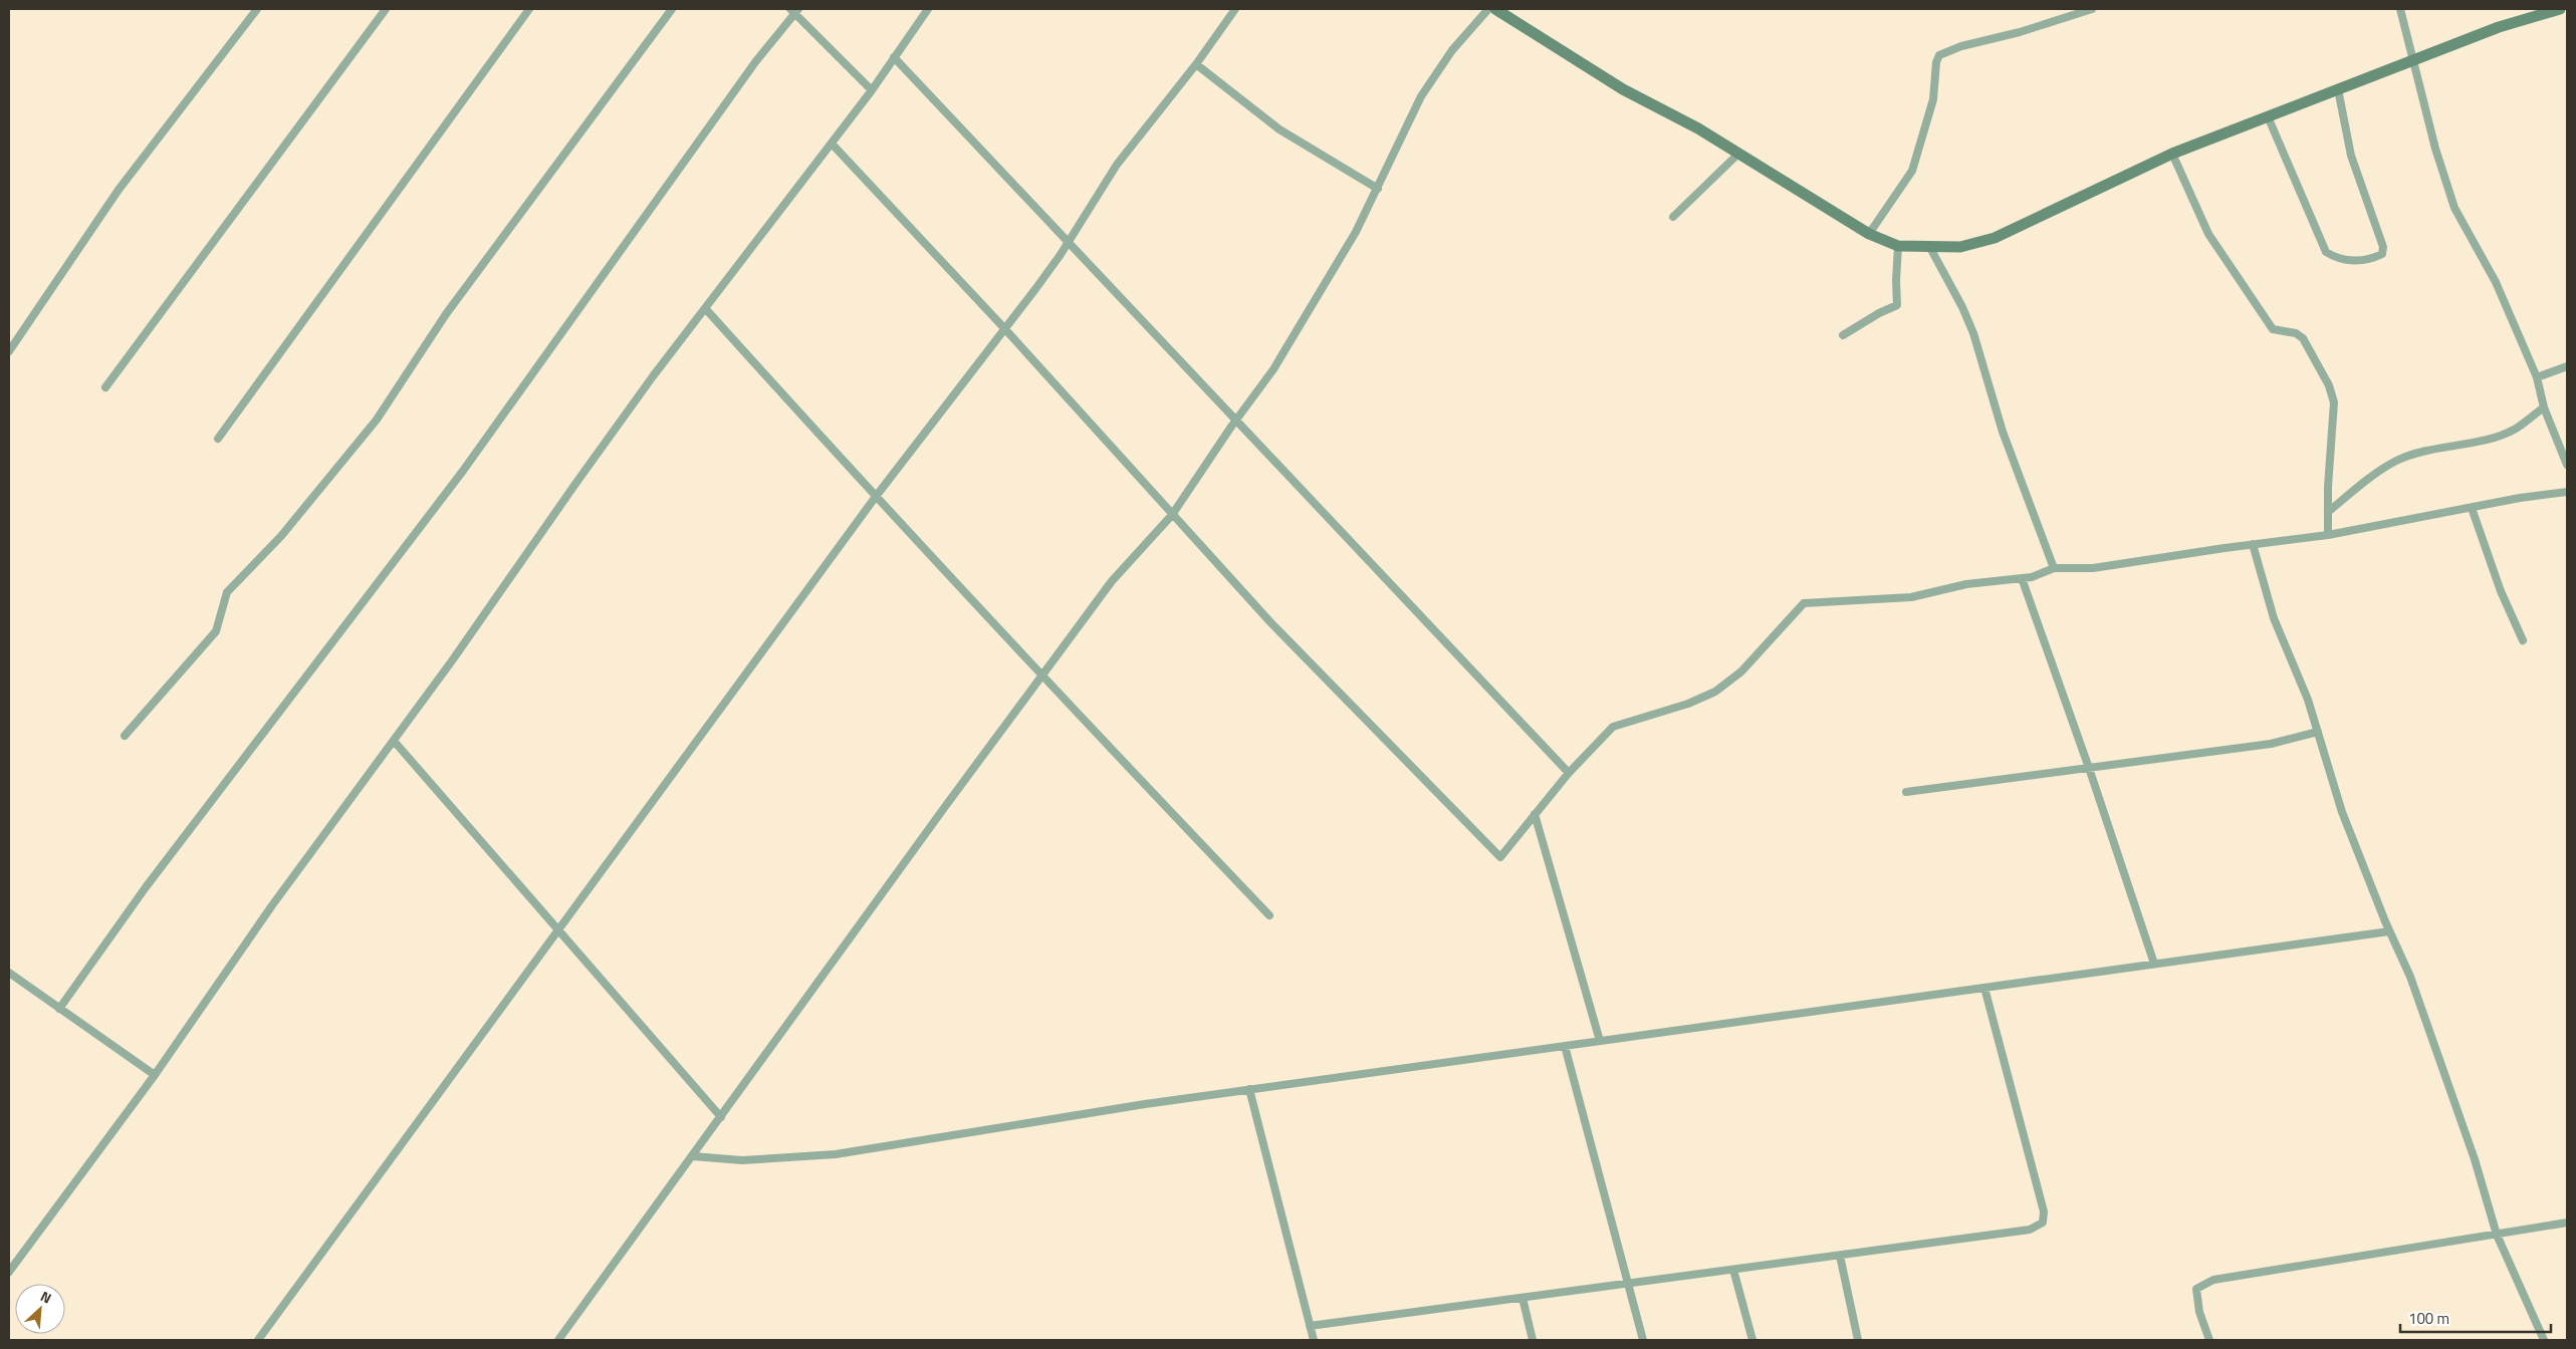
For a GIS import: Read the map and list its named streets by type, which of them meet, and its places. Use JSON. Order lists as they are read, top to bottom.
{
  "scale_bar": "100 m",
  "north": "top right"
}
